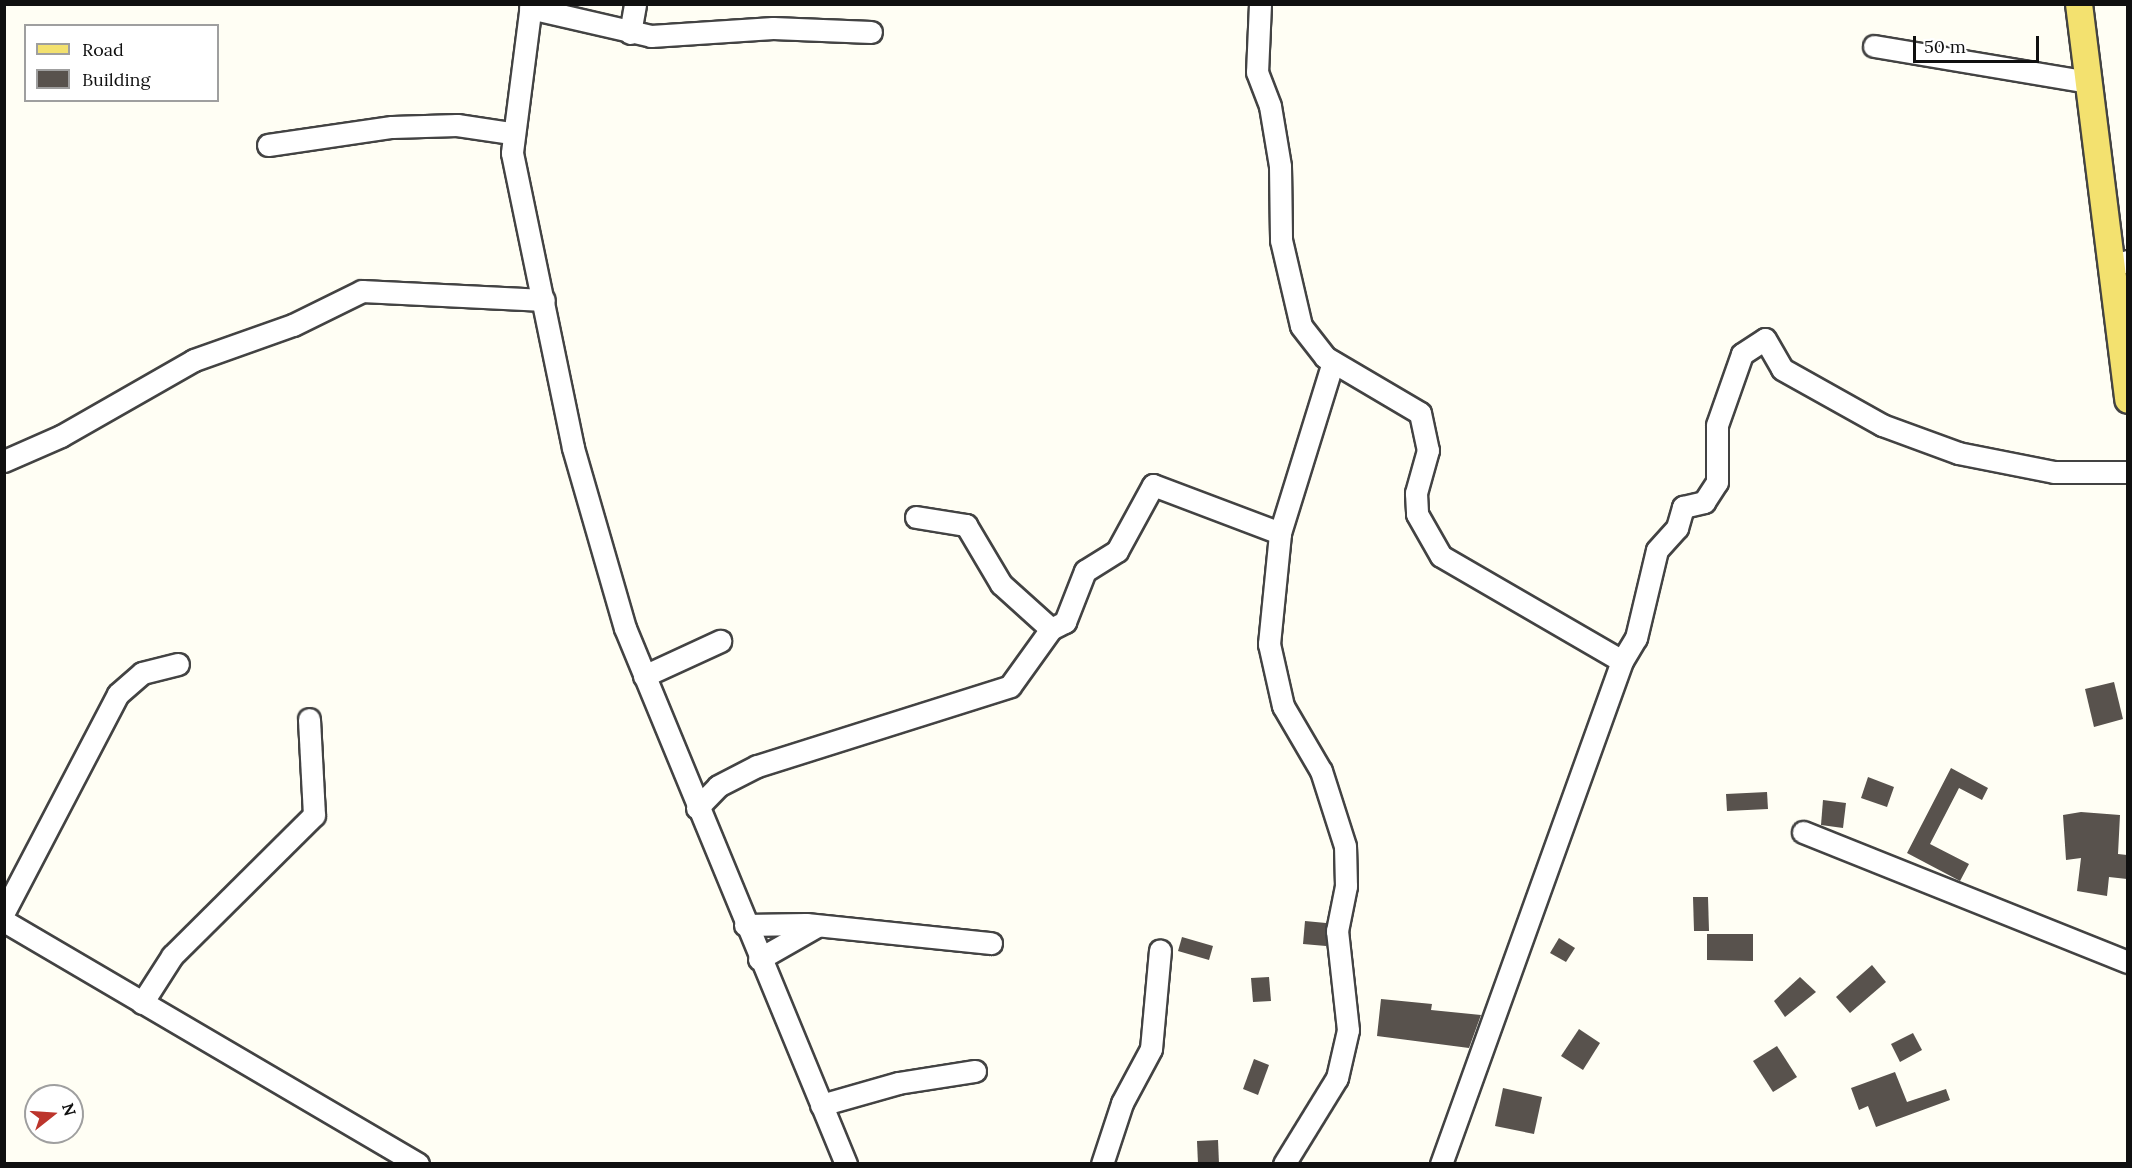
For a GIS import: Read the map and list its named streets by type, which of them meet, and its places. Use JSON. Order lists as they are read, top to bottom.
{
  "legend": ["Road", "Building"],
  "scale_bar": "50 m",
  "north": "right"
}
